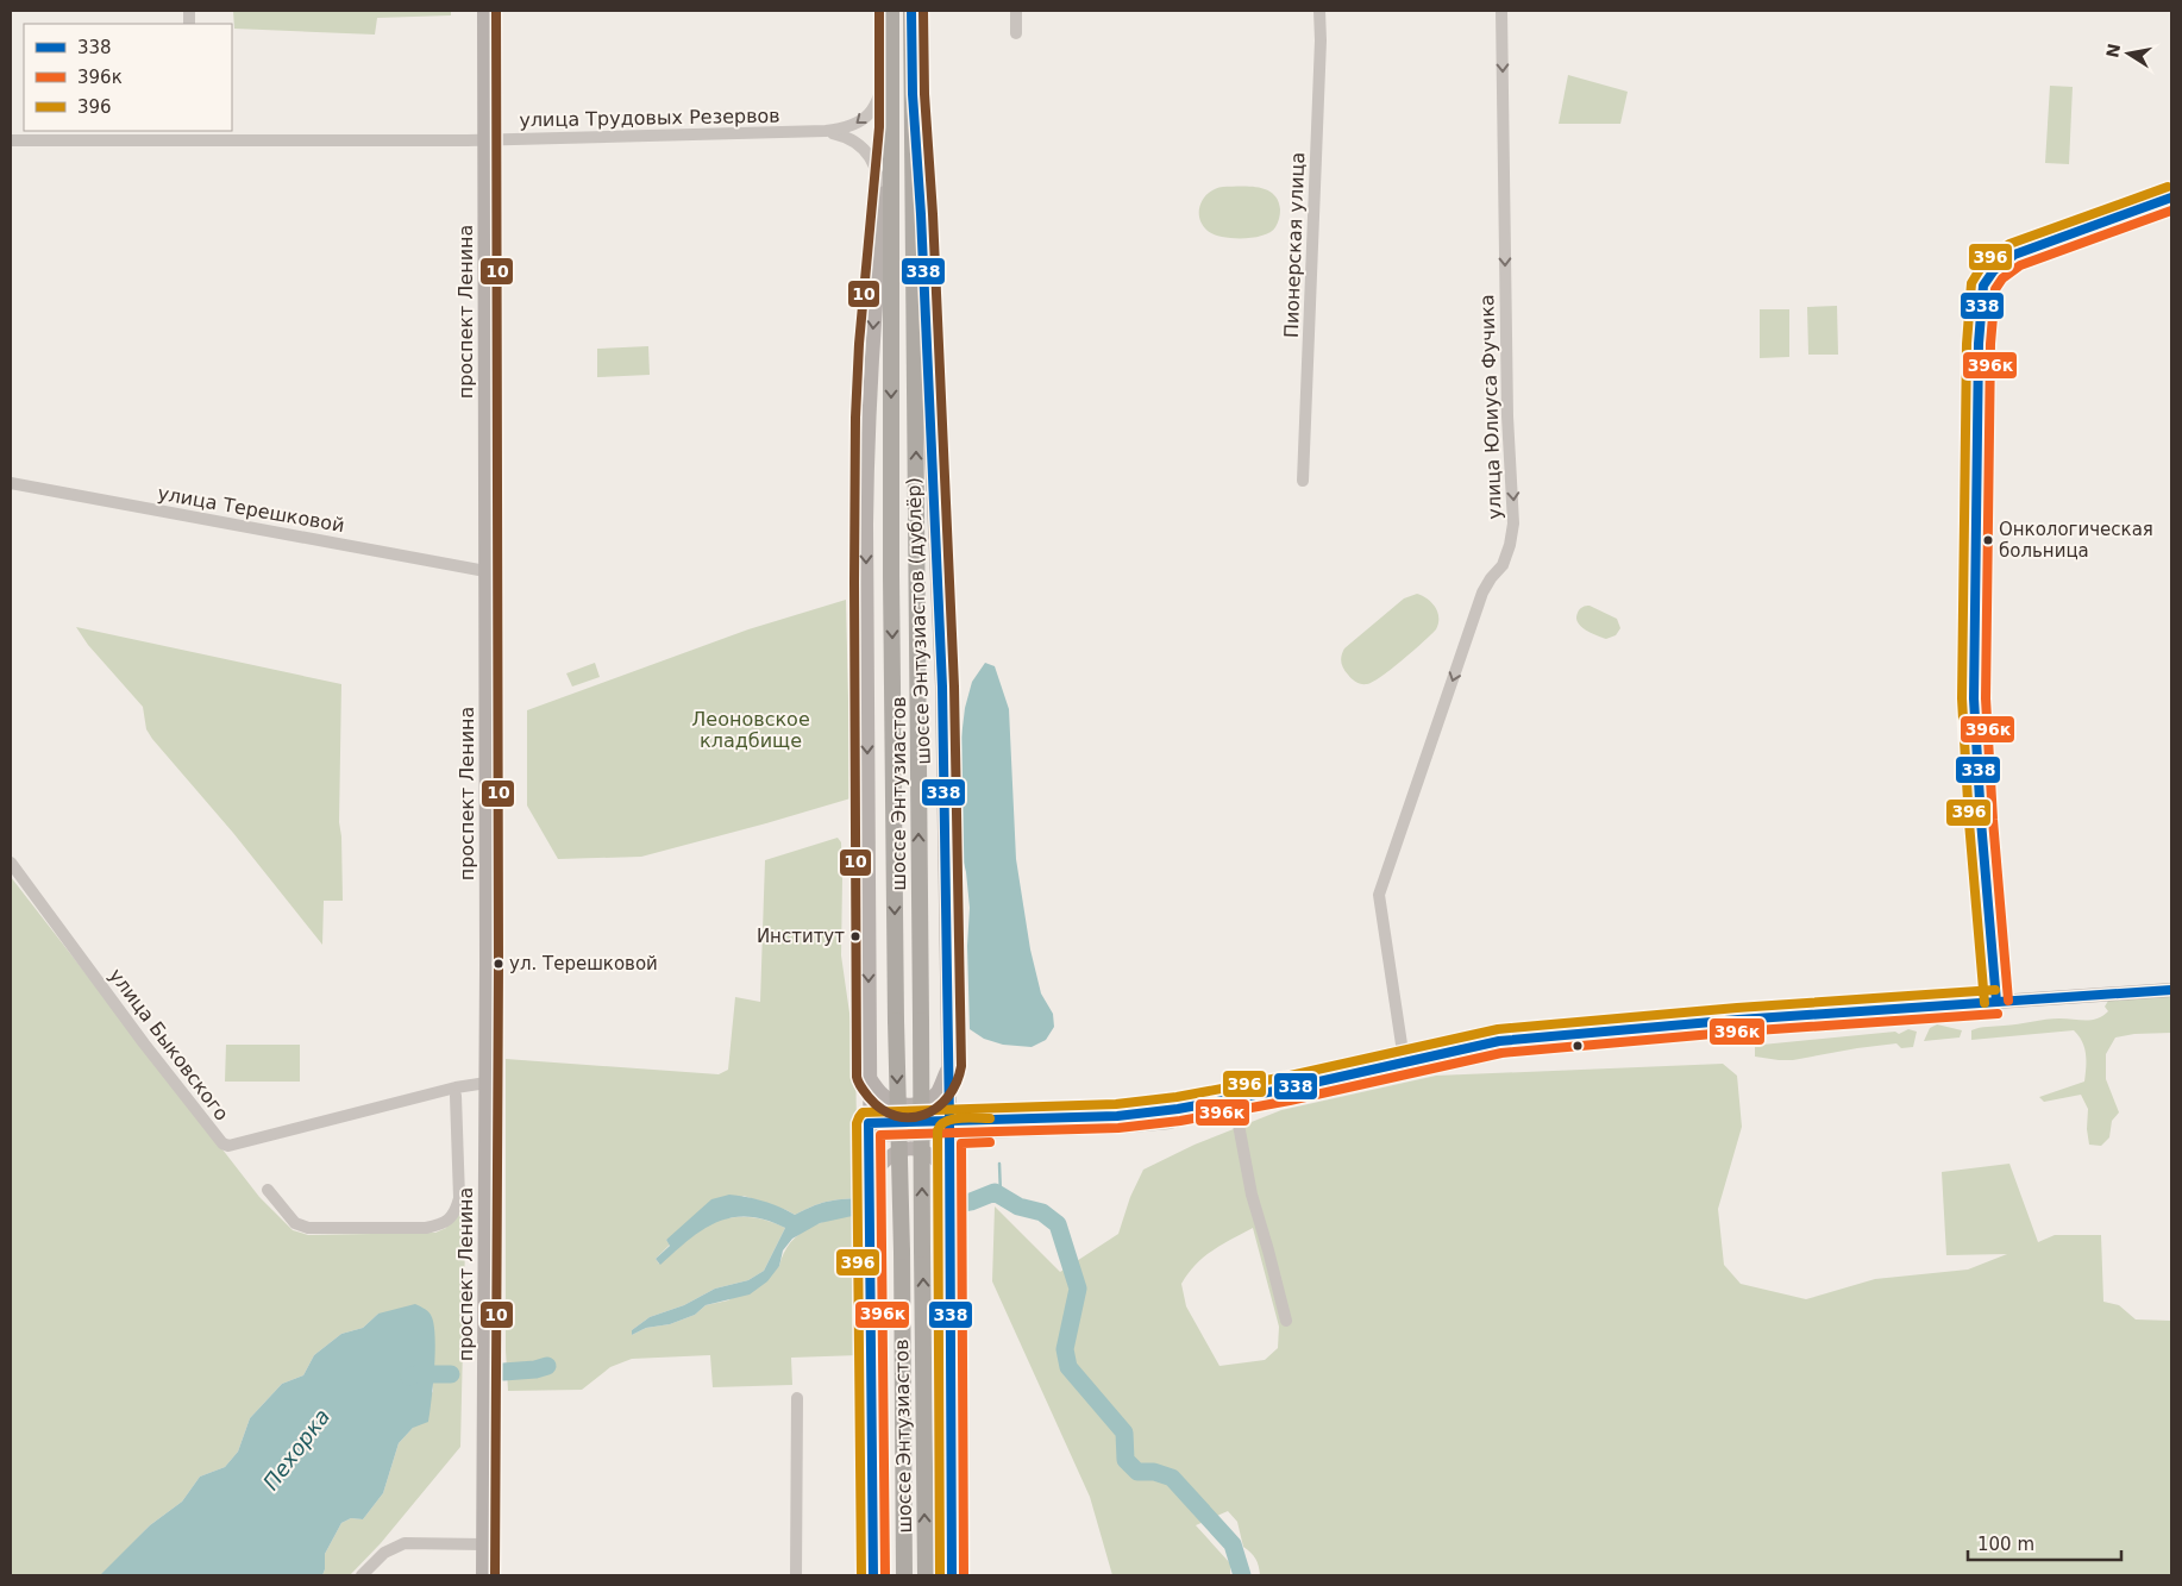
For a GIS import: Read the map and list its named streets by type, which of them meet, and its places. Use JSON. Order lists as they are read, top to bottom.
{
  "streets": {
    "highway": ["шоссе Энтузиастов"],
    "main road": ["проспект Ленина", "шоссе Энтузиастов (дублёр)"],
    "street": [
      "улица Трудовых Резервов",
      "Пионерская улица",
      "улица Юлиуса Фучика",
      "улица Терешковой",
      "улица Быковского"
    ]
  },
  "crossings": [
    ["улица Трудовых Резервов", "проспект Ленина"],
    ["улица Трудовых Резервов", "шоссе Энтузиастов"],
    ["проспект Ленина", "улица Терешковой"],
    ["проспект Ленина", "улица Быковского"],
    ["шоссе Энтузиастов (дублёр)", "шоссе Энтузиастов"]
  ],
  "one_way": ["улица Юлиуса Фучика"],
  "water": ["Пехорка"],
  "parks": ["Леоновское кладбище"],
  "places": ["Онкологическая больница", "Институт", "ул. Терешковой"],
  "lines": [
    "transit line 338",
    "transit line 10",
    "transit line 396",
    "transit line 396к"
  ],
  "legend": ["338", "396к", "396"],
  "scale_bar": "100 m",
  "north": "left"
}
